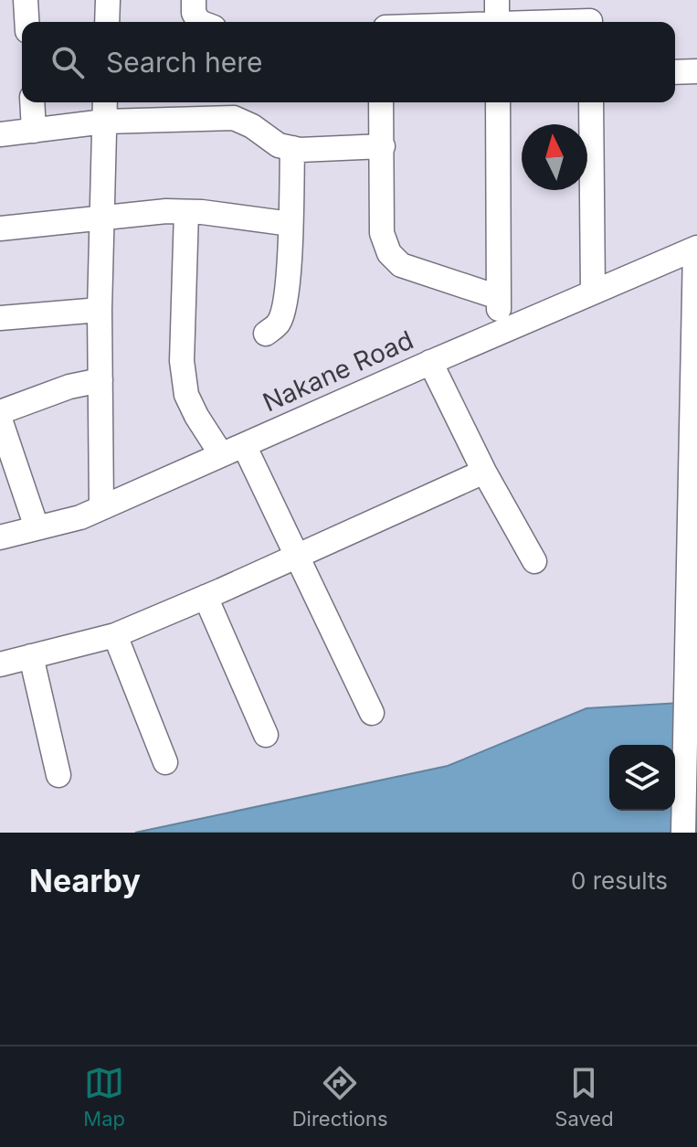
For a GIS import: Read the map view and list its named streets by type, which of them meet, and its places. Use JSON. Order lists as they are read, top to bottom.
{
  "streets": {
    "street": ["Nakane Road"]
  },
  "north": "top",
  "page": {
    "search": "Search here",
    "heading": ["Nearby", "0 results"],
    "nav": ["Map", "Directions", "Saved"]
  }
}
